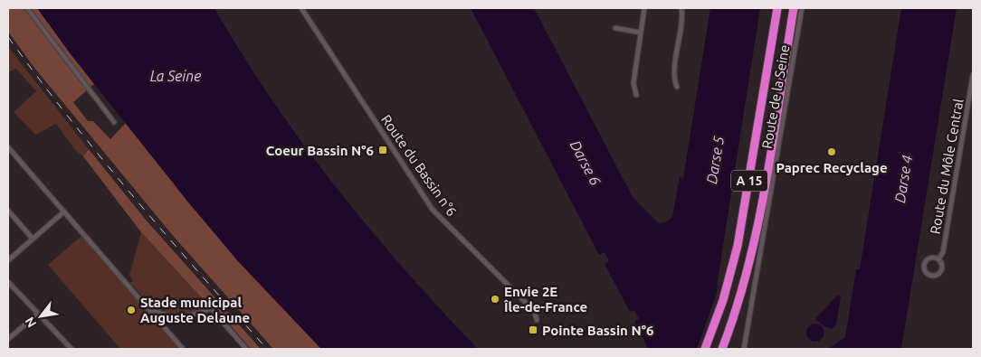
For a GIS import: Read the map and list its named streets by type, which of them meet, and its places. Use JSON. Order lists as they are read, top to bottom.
{
  "streets": {
    "highway": ["A 15"],
    "street": ["Route de la Seine", "Route du Bassin n°6", "Route du Môle Central"]
  },
  "water": [
    "La Seine",
    "Darse 5",
    "Darse 6",
    "Darse 4"
  ],
  "places": {
    "transit": ["Coeur Bassin N°6", "Pointe Bassin N°6"],
    "other": ["Paprec Recyclage", "Envie 2E Île-de-France", "Stade municipal Auguste Delaune"]
  },
  "north": "bottom left"
}
